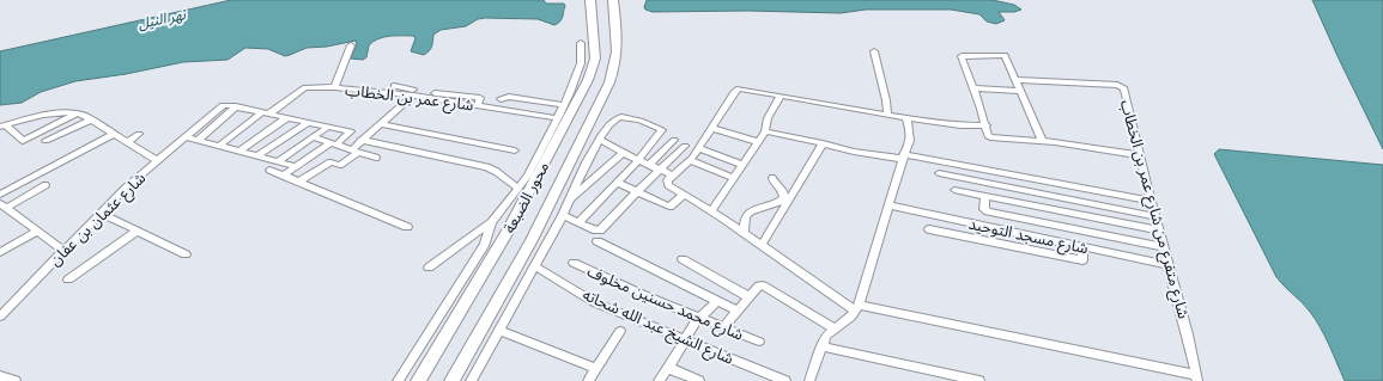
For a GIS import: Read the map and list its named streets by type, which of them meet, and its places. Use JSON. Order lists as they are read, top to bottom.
{
  "streets": {
    "highway": ["محور الضبعة"],
    "street": [
      "شارع عمر بن الخطاب",
      "شارع متفرع من شارع عمر بن الخطاب",
      "شارع عثمان بن عفان",
      "شارع مسجد التوحيد",
      "شارع محمد حسنين مخلوف",
      "شارع الشيخ عبد الله شحاته"
    ]
  },
  "crossings": [
    ["شارع متفرع من شارع عمر بن الخطاب", "شارع مسجد التوحيد"]
  ],
  "water": ["نهر النيل"]
}
